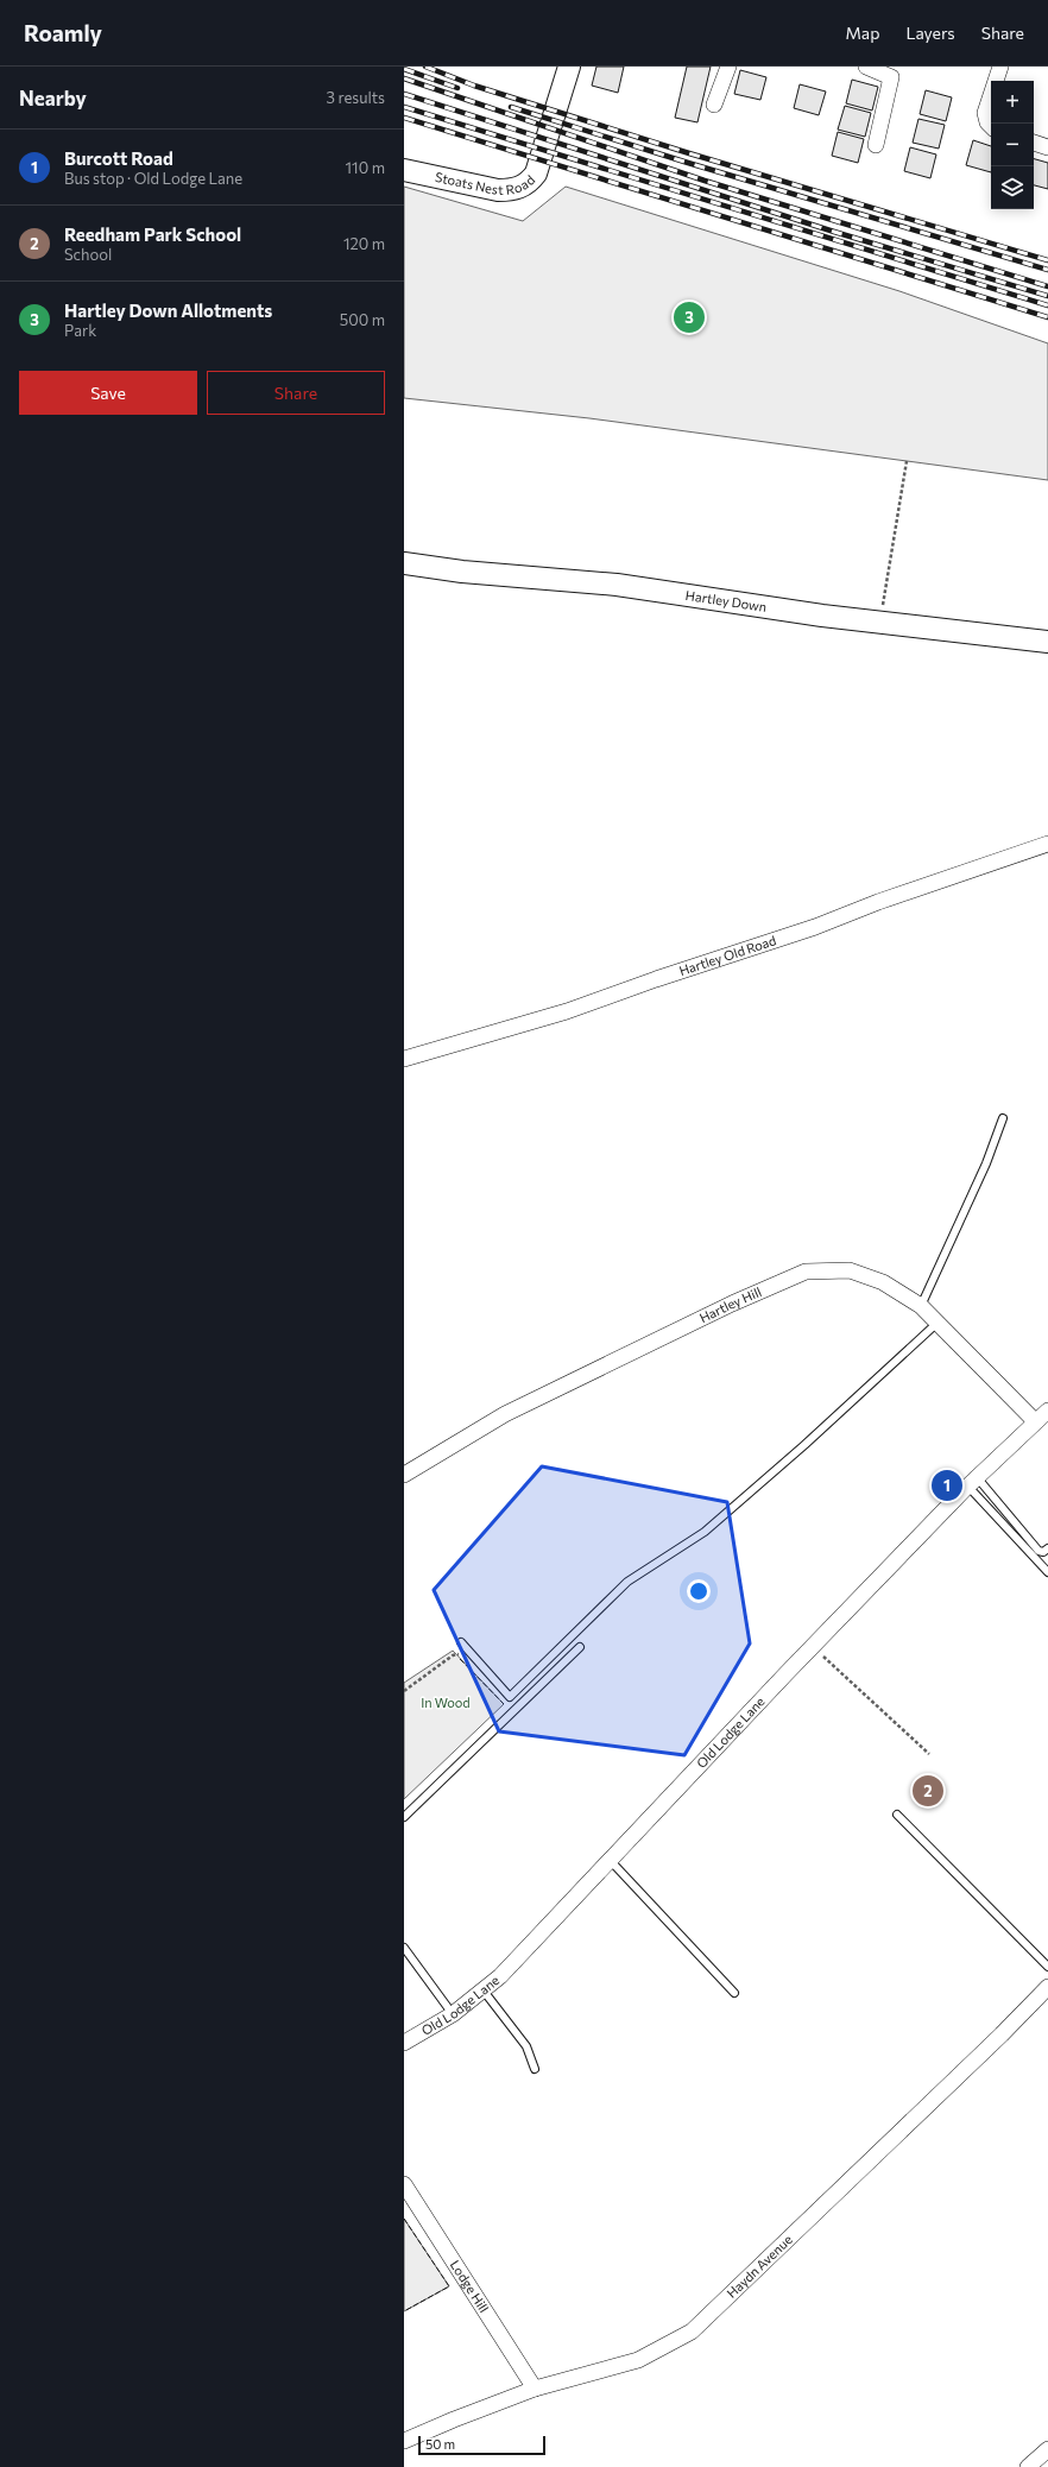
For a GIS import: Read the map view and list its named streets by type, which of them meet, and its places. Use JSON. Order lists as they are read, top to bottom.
{
  "streets": {
    "street": [
      "Stoats Nest Road",
      "Hartley Down",
      "Hartley Old Road",
      "Hartley Hill",
      "Old Lodge Lane",
      "Haydn Avenue",
      "Lodge Hill"
    ]
  },
  "crossings": [
    ["Hartley Hill", "Old Lodge Lane"],
    ["Haydn Avenue", "Lodge Hill"]
  ],
  "parks": ["In Wood"],
  "scale_bar": "50 m",
  "page": {
    "header": "Roamly",
    "nav": ["Map", "Layers", "Share"],
    "heading": ["Nearby", "3 results"],
    "map_buttons": ["+", "−"],
    "list": [
      {
        "mark": "1",
        "name": "Burcott Road",
        "note": "Bus stop · Old Lodge Lane",
        "value": "110 m"
      },
      {
        "mark": "2",
        "name": "Reedham Park School",
        "note": "School",
        "value": "120 m"
      },
      {
        "mark": "3",
        "name": "Hartley Down Allotments",
        "note": "Park",
        "value": "500 m"
      }
    ],
    "pins": ["3", "1", "2"],
    "buttons": ["Save", "Share"],
    "scale": "50 m"
  }
}
